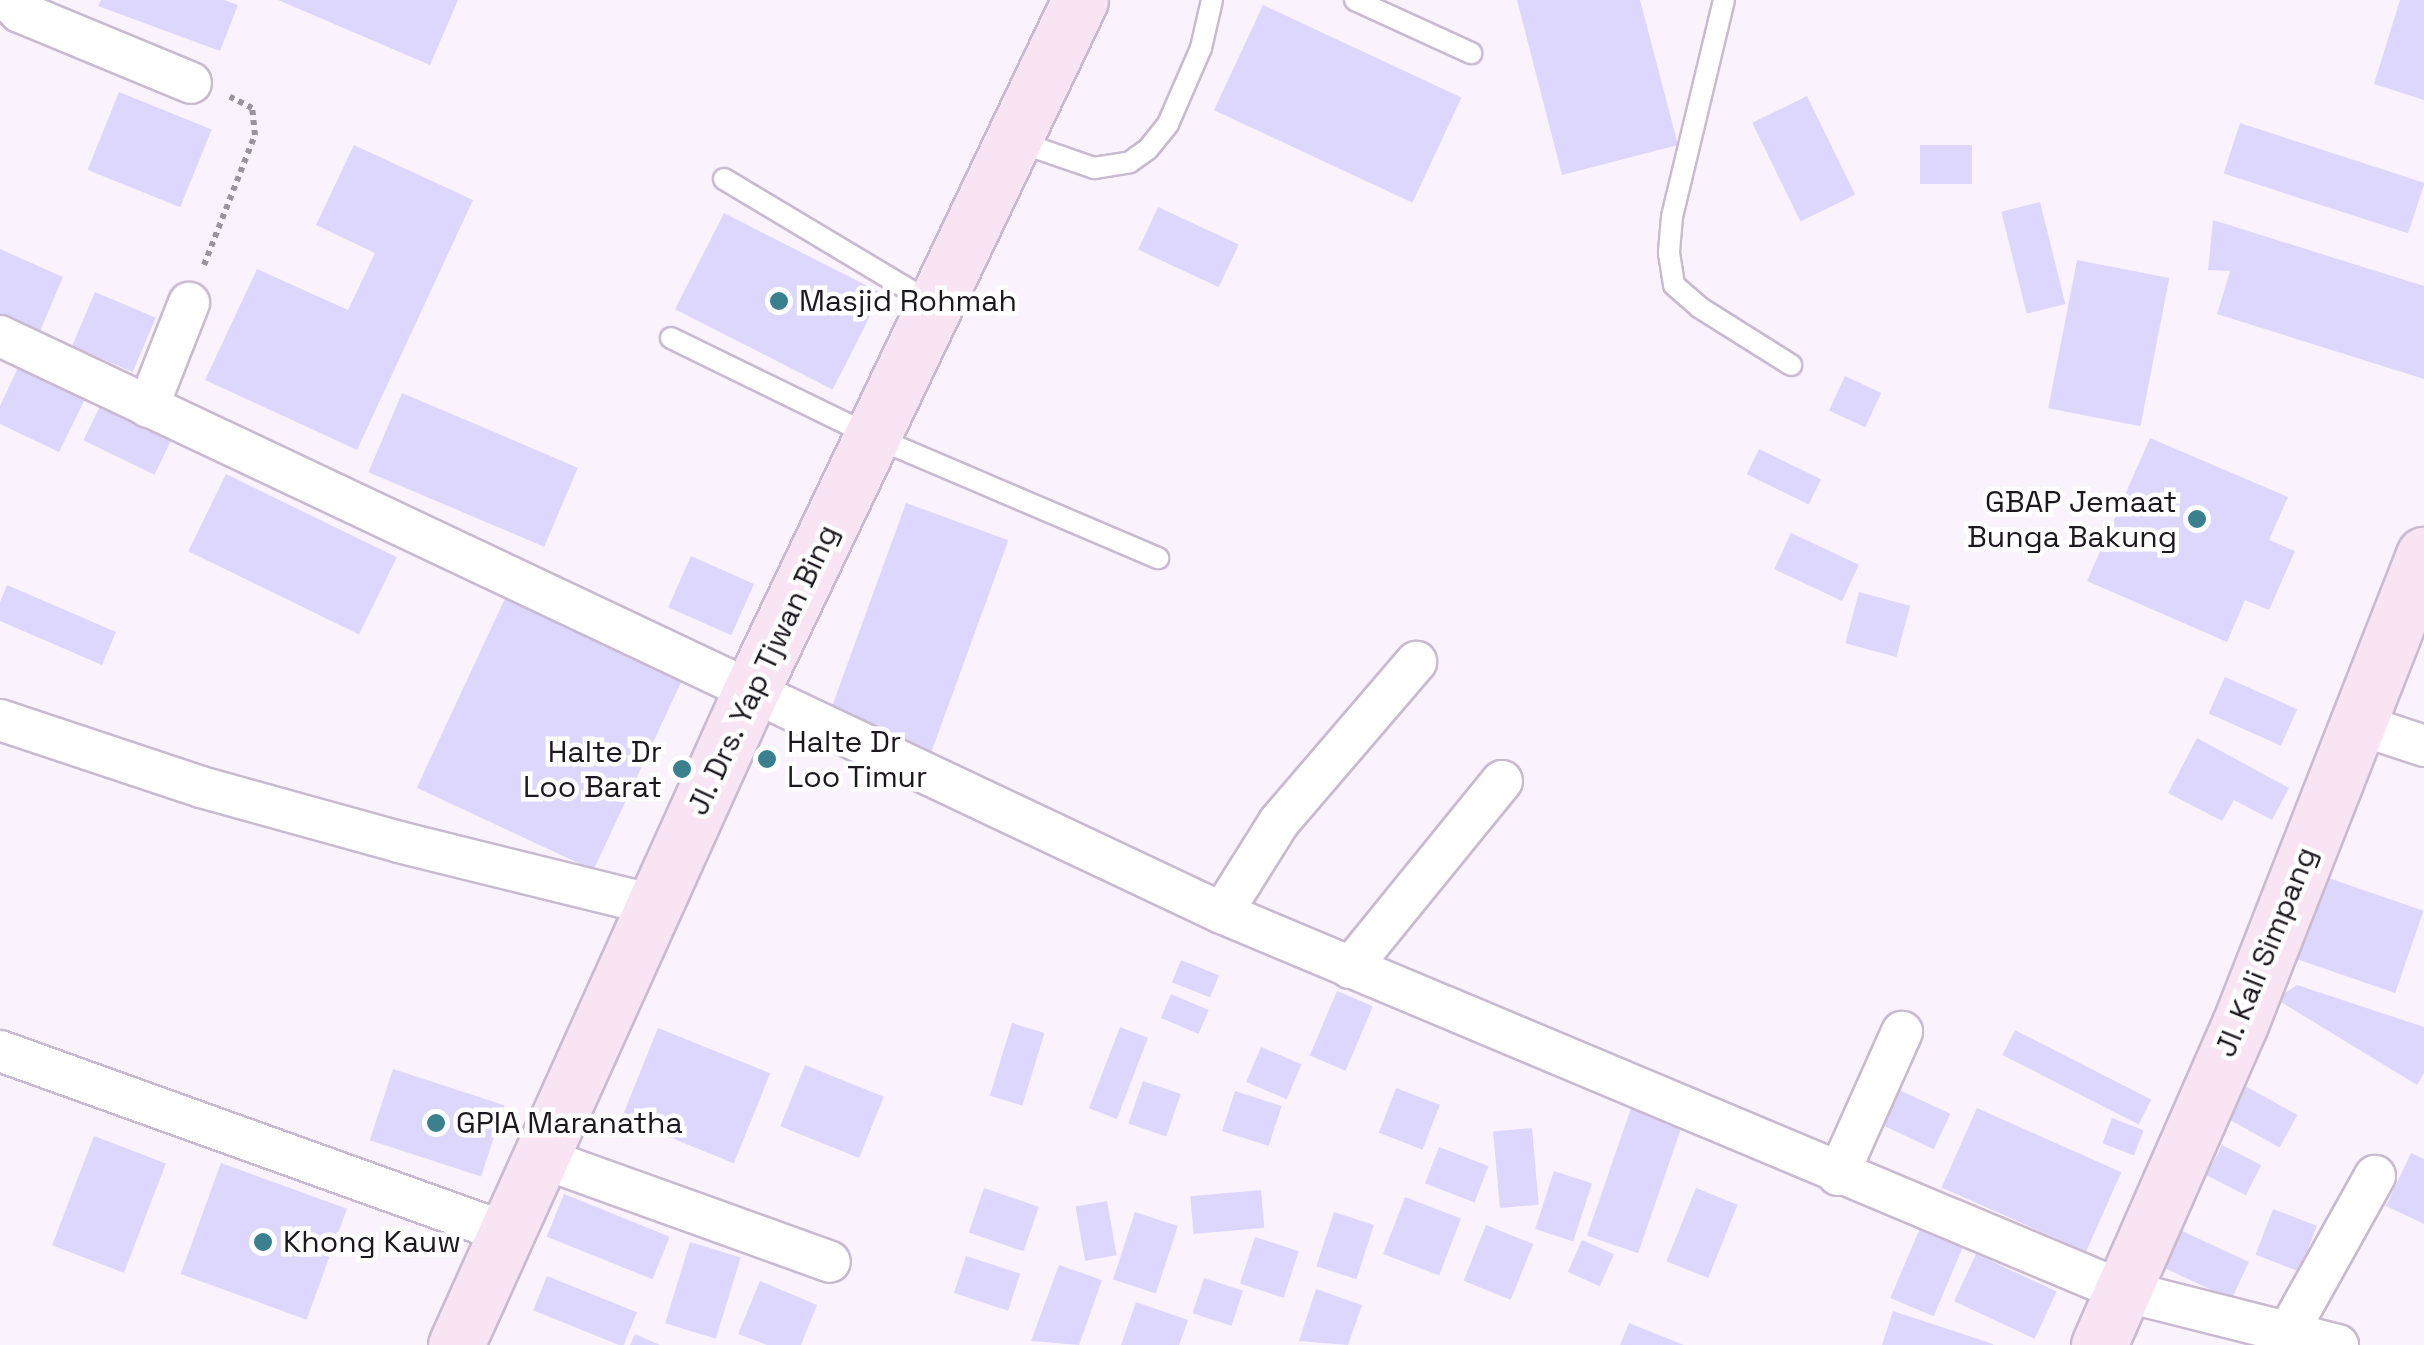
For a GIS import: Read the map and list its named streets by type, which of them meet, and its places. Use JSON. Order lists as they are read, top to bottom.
{
  "streets": {
    "street": ["Jl. Drs. Yap Tjwan Bing", "Jl. Kali Simpang"]
  },
  "places": [
    "Masjid Rohmah",
    "GBAP Jemaat Bunga Bakung",
    "Halte Dr Loo Timur",
    "Halte Dr Loo Barat",
    "GPIA Maranatha",
    "Khong Kauw"
  ]
}
